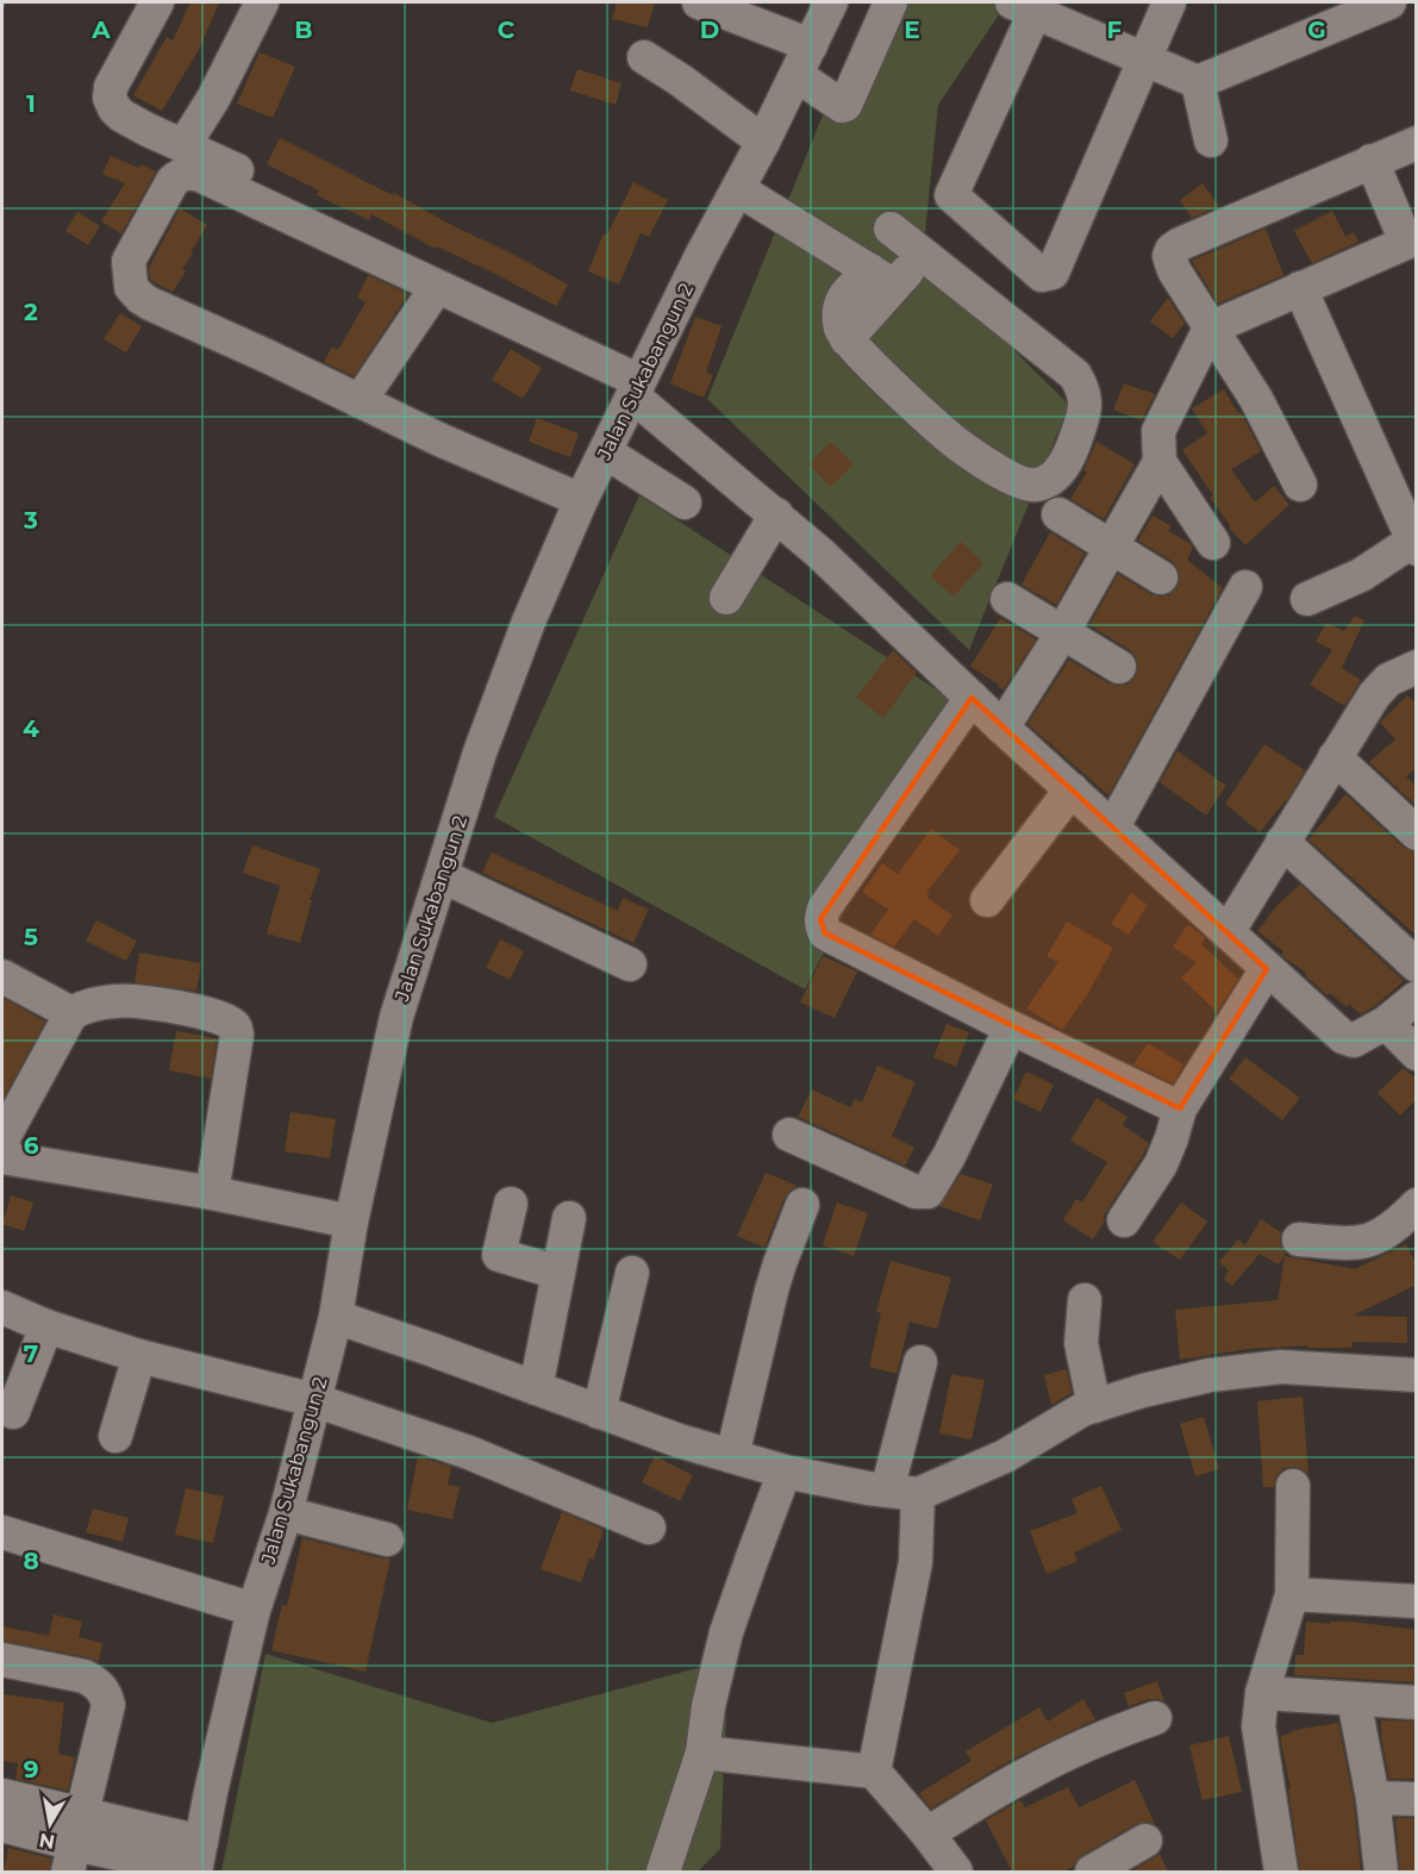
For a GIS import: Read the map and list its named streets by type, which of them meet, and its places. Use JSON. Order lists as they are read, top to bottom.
{
  "streets": {
    "street": ["Jalan Sukabangun 2"]
  },
  "north": "bottom",
  "grid": {
    "columns": [
      "A",
      "B",
      "C",
      "D",
      "E",
      "F",
      "G"
    ],
    "rows": [
      "1",
      "2",
      "3",
      "4",
      "5",
      "6",
      "7",
      "8",
      "9"
    ]
  }
}
